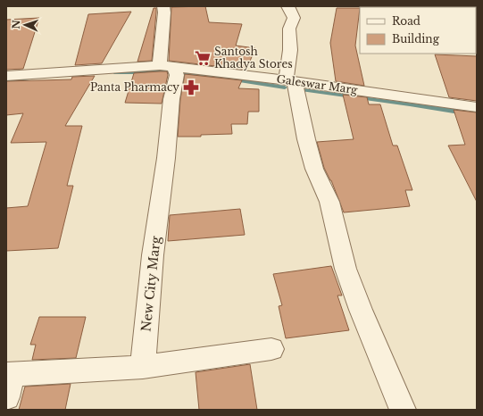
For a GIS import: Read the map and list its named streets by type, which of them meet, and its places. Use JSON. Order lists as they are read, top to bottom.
{
  "streets": {
    "street": ["Galeswar Marg", "New City Marg"]
  },
  "crossings": [
    ["Galeswar Marg", "New City Marg"]
  ],
  "places": {
    "supermarket": ["Santosh Khadya Stores"],
    "pharmacy": ["Panta Pharmacy"]
  },
  "legend": ["Road", "Building"],
  "north": "left"
}
